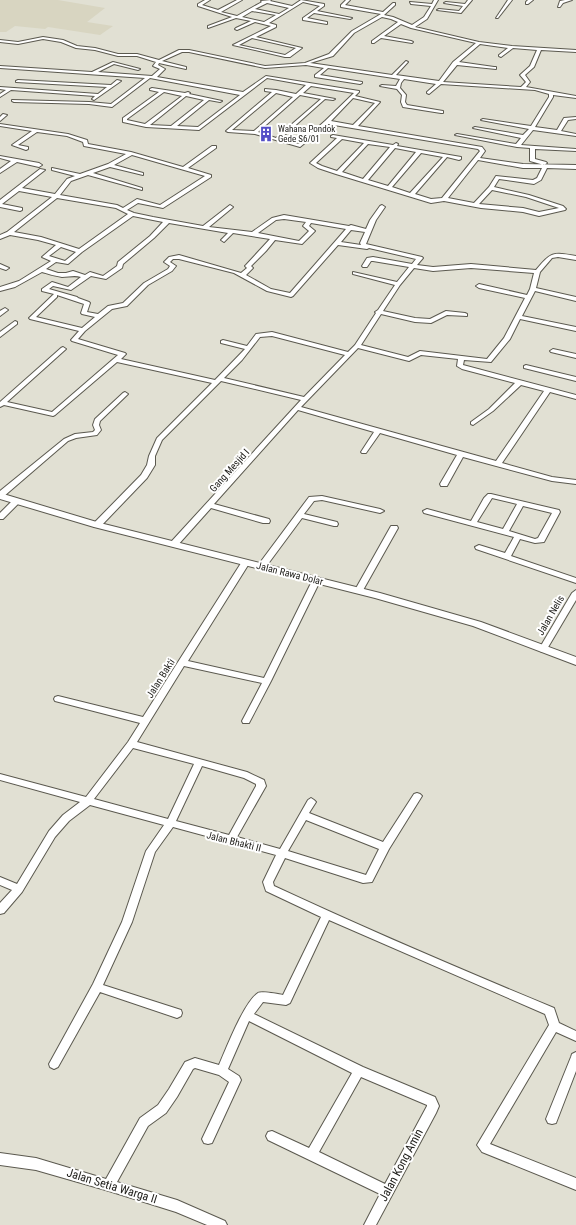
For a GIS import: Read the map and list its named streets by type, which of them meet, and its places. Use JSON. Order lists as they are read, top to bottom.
{
  "streets": {
    "street": [
      "Gang Mesjid I",
      "Jalan Rawa Dolar",
      "Jalan Nelis",
      "Jalan Bakti",
      "Jalan Bhakti II",
      "Jalan Kong Amin",
      "Jalan Setia Warga II"
    ]
  },
  "crossings": [
    ["Gang Mesjid I", "Jalan Rawa Dolar"],
    ["Jalan Rawa Dolar", "Jalan Nelis"],
    ["Jalan Rawa Dolar", "Jalan Bakti"],
    ["Jalan Bakti", "Jalan Bhakti II"]
  ],
  "places": {
    "building": ["Wahana Pondok Gede S6/01"]
  }
}
